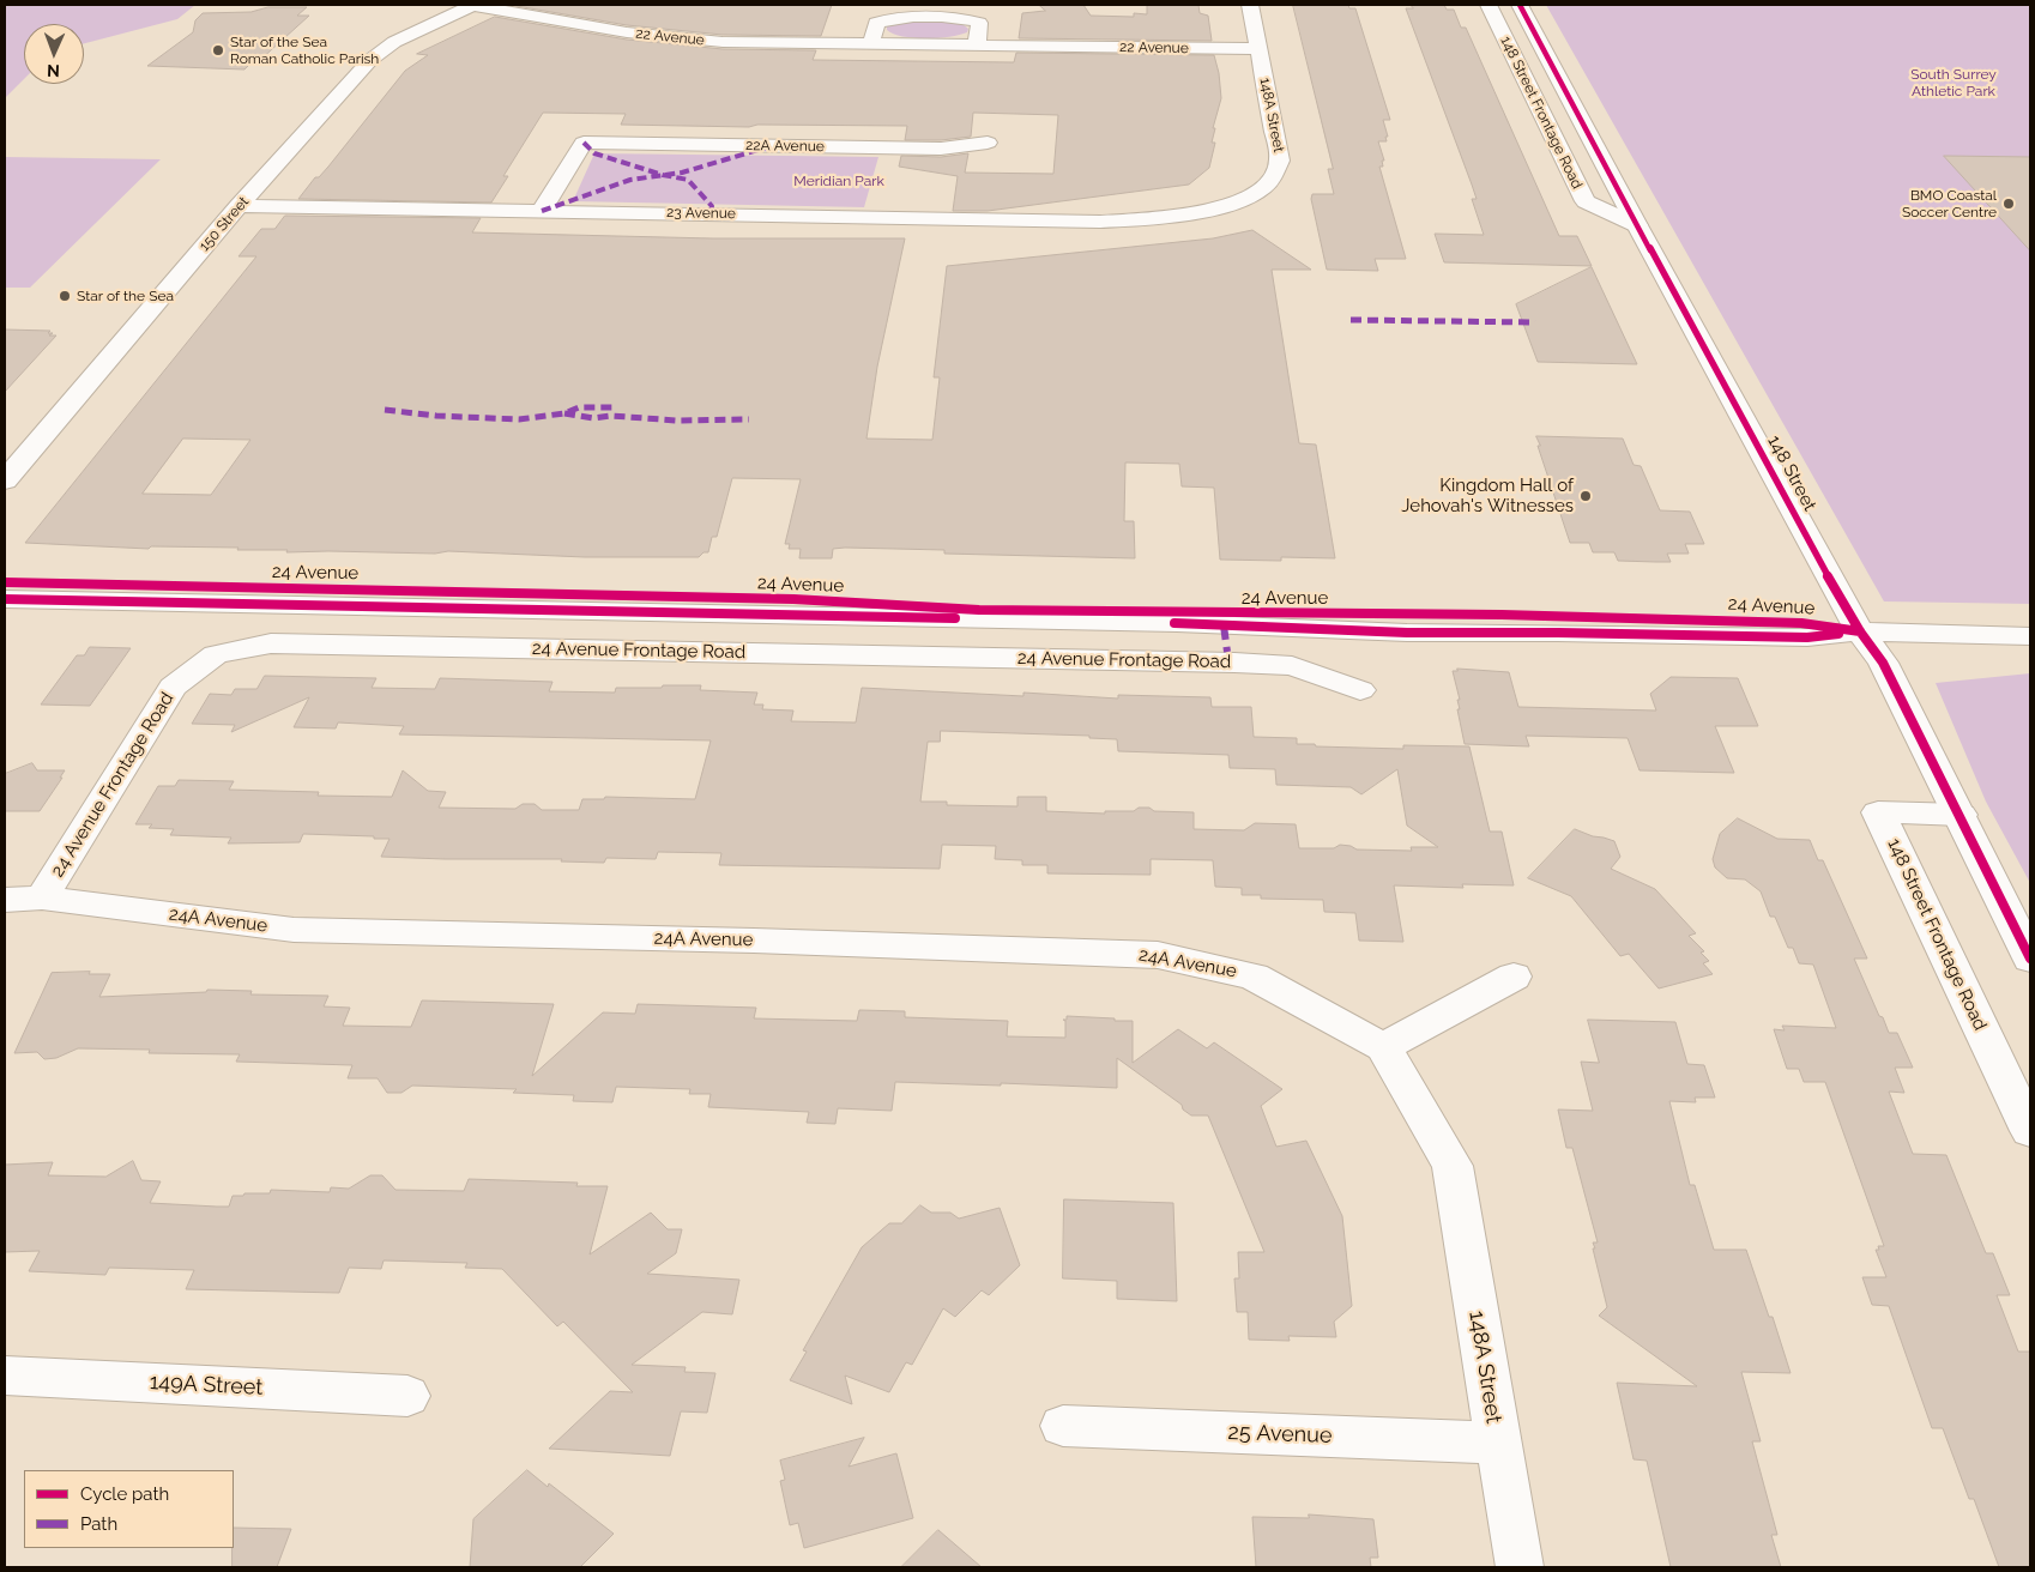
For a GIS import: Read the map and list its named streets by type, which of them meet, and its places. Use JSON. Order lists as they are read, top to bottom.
{
  "streets": {
    "street": [
      "22 Avenue",
      "148 Street Frontage Road",
      "148A Street",
      "22A Avenue",
      "23 Avenue",
      "150 Street",
      "148 Street",
      "24 Avenue",
      "24 Avenue Frontage Road",
      "24A Avenue",
      "149A Street",
      "25 Avenue"
    ]
  },
  "crossings": [
    ["22 Avenue", "148A Street"],
    ["22 Avenue", "150 Street"],
    ["148 Street Frontage Road", "148 Street"],
    ["148A Street", "23 Avenue"],
    ["148A Street", "24A Avenue"],
    ["148A Street", "25 Avenue"],
    ["22A Avenue", "23 Avenue"],
    ["23 Avenue", "150 Street"],
    ["148 Street", "24 Avenue"],
    ["24 Avenue Frontage Road", "24A Avenue"]
  ],
  "parks": ["South Surrey Athletic Park", "Meridian Park"],
  "places": [
    "Star of the Sea Roman Catholic Parish",
    "BMO Coastal Soccer Centre",
    "Star of the Sea",
    "Kingdom Hall of Jehovah's Witnesses"
  ],
  "legend": ["Cycle path", "Path"],
  "north": "bottom"
}
